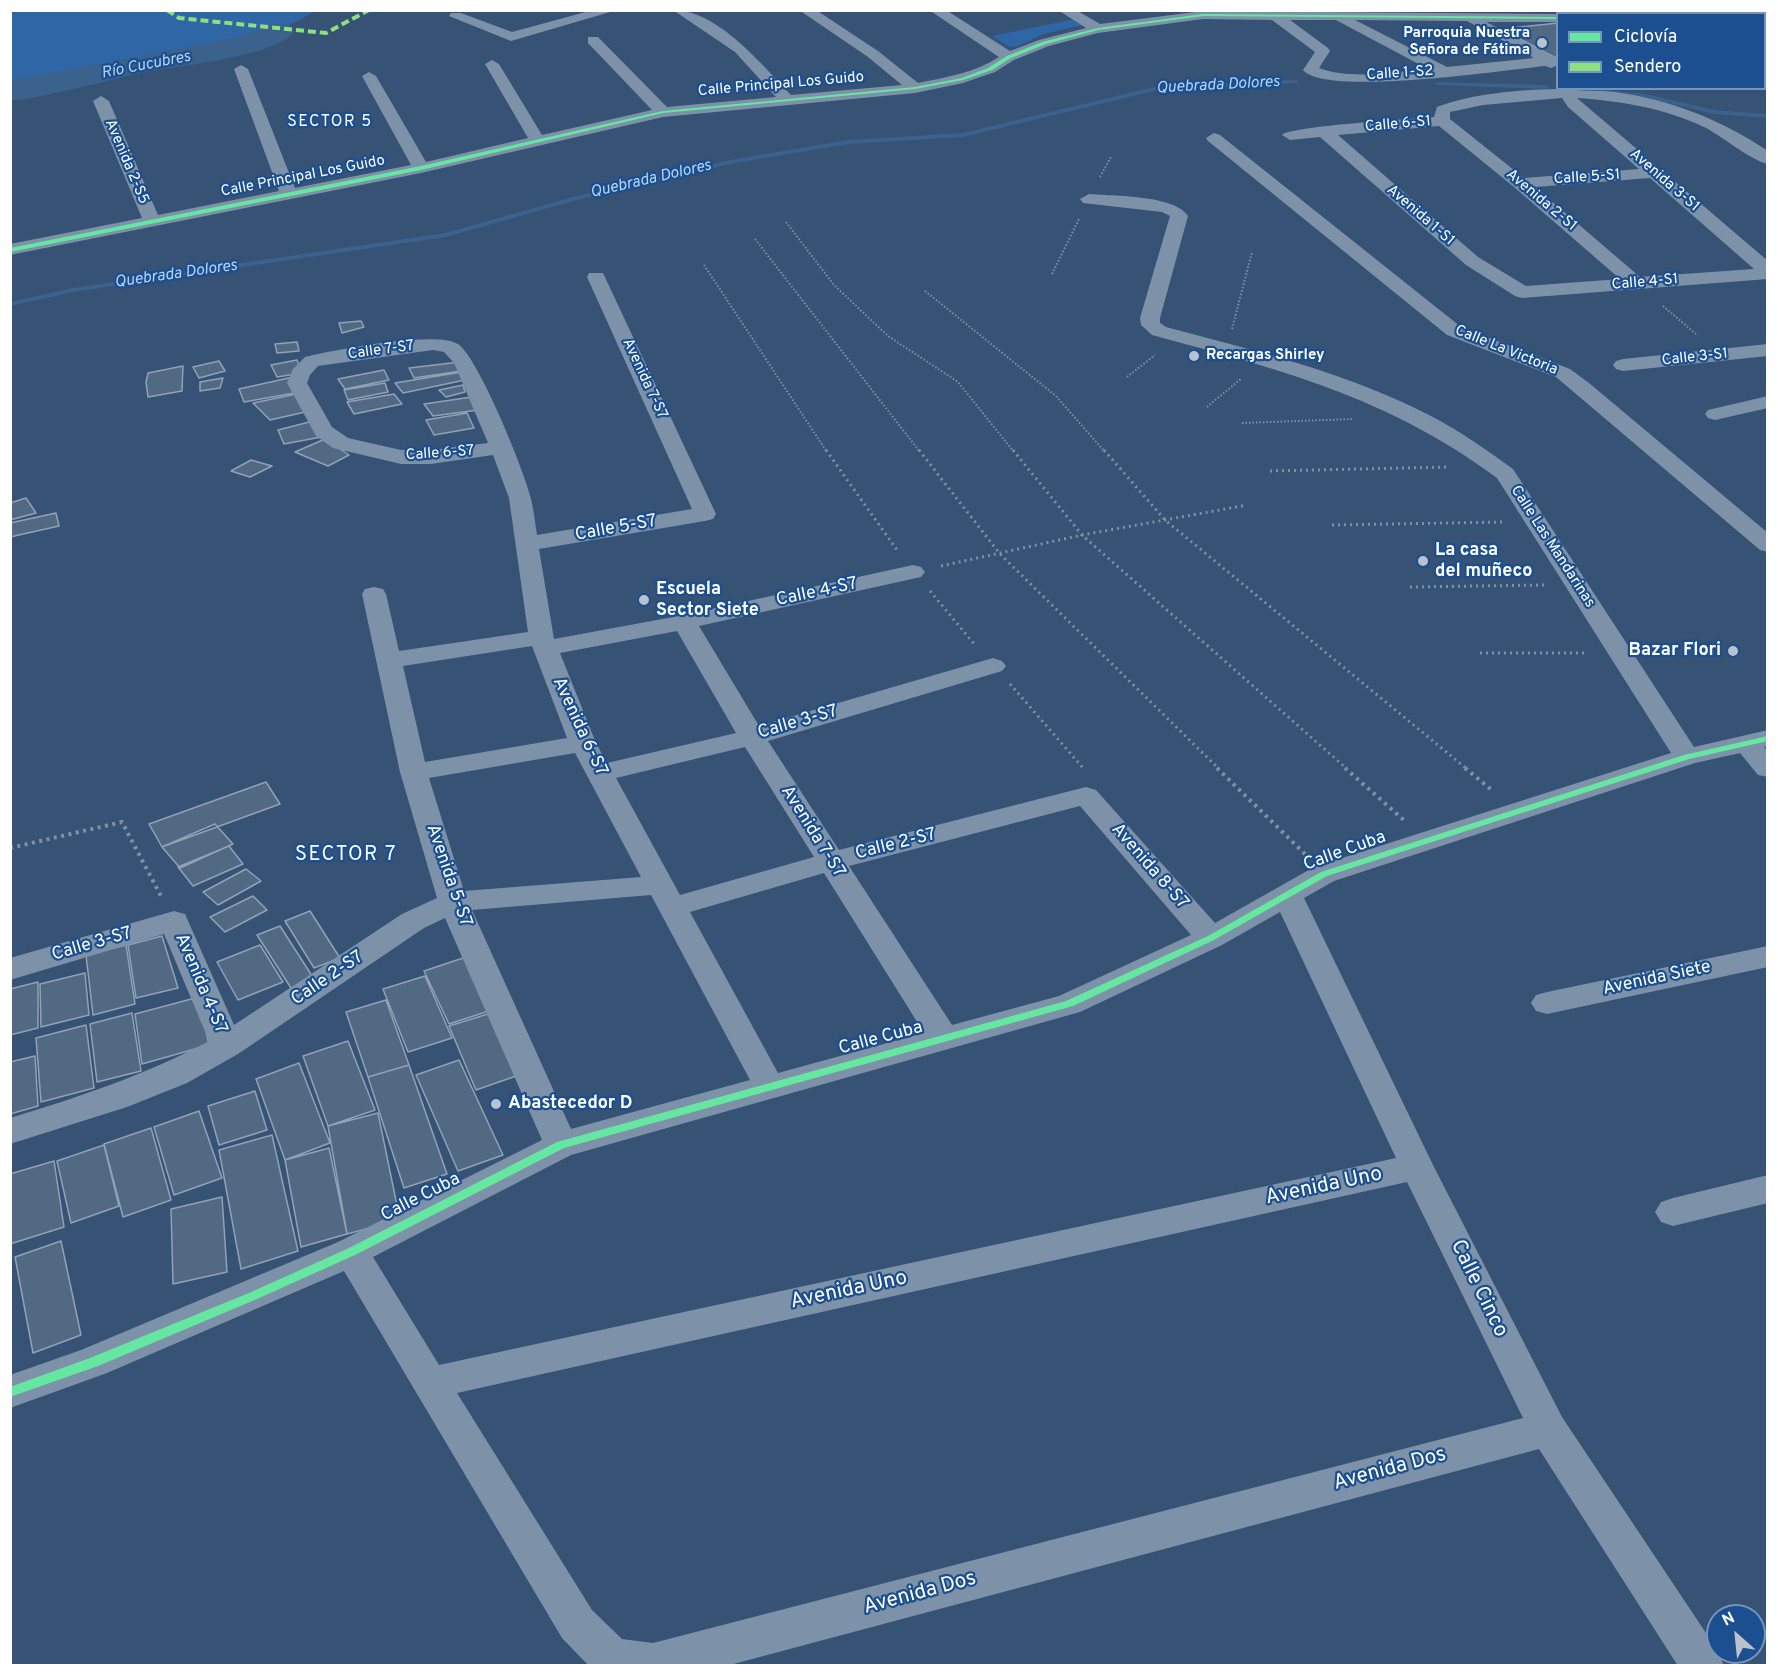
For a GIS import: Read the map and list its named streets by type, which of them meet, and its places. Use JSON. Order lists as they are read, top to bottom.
{
  "streets": {
    "street": [
      "Calle 1-S2",
      "Calle Principal Los Guido",
      "Calle 6-S1",
      "Avenida 2-S5",
      "Calle 5-S1",
      "Avenida 3-S1",
      "Avenida 2-S1",
      "Avenida 1-S1",
      "Calle 4-S1",
      "Calle 7-S7",
      "Calle La Victoria",
      "Calle 3-S1",
      "Avenida 7-S7",
      "Calle 6-S7",
      "Calle 5-S7",
      "Calle Las Mandarinas",
      "Calle 4-S7",
      "Calle 3-S7",
      "Avenida 6-S7",
      "Calle 2-S7",
      "Calle Cuba",
      "Avenida 8-S7",
      "Avenida 5-S7",
      "Avenida Siete",
      "Avenida 4-S7",
      "Avenida Uno",
      "Calle Cinco",
      "Avenida Dos"
    ]
  },
  "crossings": [
    ["Calle 1-S2", "Calle Principal Los Guido"],
    ["Calle Principal Los Guido", "Avenida 2-S5"],
    ["Calle 6-S1", "Avenida 3-S1"],
    ["Calle 6-S1", "Avenida 2-S1"],
    ["Calle 6-S1", "Avenida 1-S1"],
    ["Calle 5-S1", "Avenida 3-S1"],
    ["Calle 5-S1", "Avenida 2-S1"],
    ["Avenida 3-S1", "Calle 4-S1"],
    ["Avenida 2-S1", "Calle 4-S1"],
    ["Avenida 1-S1", "Calle 4-S1"],
    ["Calle 7-S7", "Calle 6-S7"],
    ["Calle 7-S7", "Avenida 6-S7"],
    ["Avenida 7-S7", "Calle 5-S7"],
    ["Avenida 7-S7", "Calle 4-S7"],
    ["Avenida 7-S7", "Calle 3-S7"],
    ["Avenida 7-S7", "Calle 2-S7"],
    ["Avenida 7-S7", "Calle Cuba"],
    ["Calle 6-S7", "Avenida 6-S7"],
    ["Calle 5-S7", "Avenida 6-S7"],
    ["Calle Las Mandarinas", "Calle Cuba"],
    ["Calle 4-S7", "Avenida 6-S7"],
    ["Calle 4-S7", "Avenida 5-S7"],
    ["Calle 3-S7", "Avenida 6-S7"],
    ["Calle 3-S7", "Avenida 4-S7"],
    ["Avenida 6-S7", "Calle 2-S7"],
    ["Avenida 6-S7", "Calle Cuba"],
    ["Calle 2-S7", "Avenida 8-S7"],
    ["Calle 2-S7", "Avenida 5-S7"],
    ["Calle 2-S7", "Avenida 4-S7"],
    ["Calle Cuba", "Avenida 8-S7"],
    ["Calle Cuba", "Avenida 5-S7"],
    ["Calle Cuba", "Calle Cinco"],
    ["Avenida Uno", "Calle Cinco"],
    ["Avenida Uno", "Avenida Dos"],
    ["Calle Cinco", "Avenida Dos"]
  ],
  "districts": ["SECTOR 5", "SECTOR 7"],
  "water": ["Río Cucubres", "Quebrada Dolores"],
  "places": [
    "Parroquia Nuestra Señora de Fátima",
    "Recargas Shirley",
    "La casa del muñeco",
    "Escuela Sector Siete",
    "Bazar Flori",
    "Abastecedor D"
  ],
  "legend": ["Ciclovía", "Sendero"],
  "north": "top left"
}
